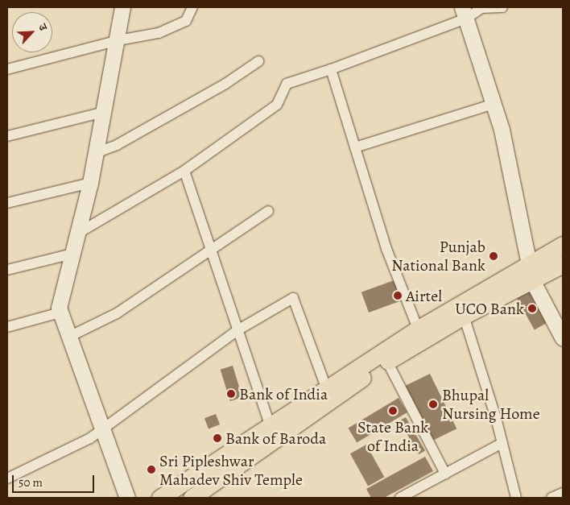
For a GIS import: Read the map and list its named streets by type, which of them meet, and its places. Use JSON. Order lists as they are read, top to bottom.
{
  "places": [
    "Punjab National Bank",
    "Airtel",
    "UCO Bank",
    "Bank of India",
    "Bhupal Nursing Home",
    "State Bank of India",
    "Bank of Baroda",
    "Sri Pipleshwar Mahadev Shiv Temple"
  ],
  "scale_bar": "50 m",
  "north": "top right"
}
